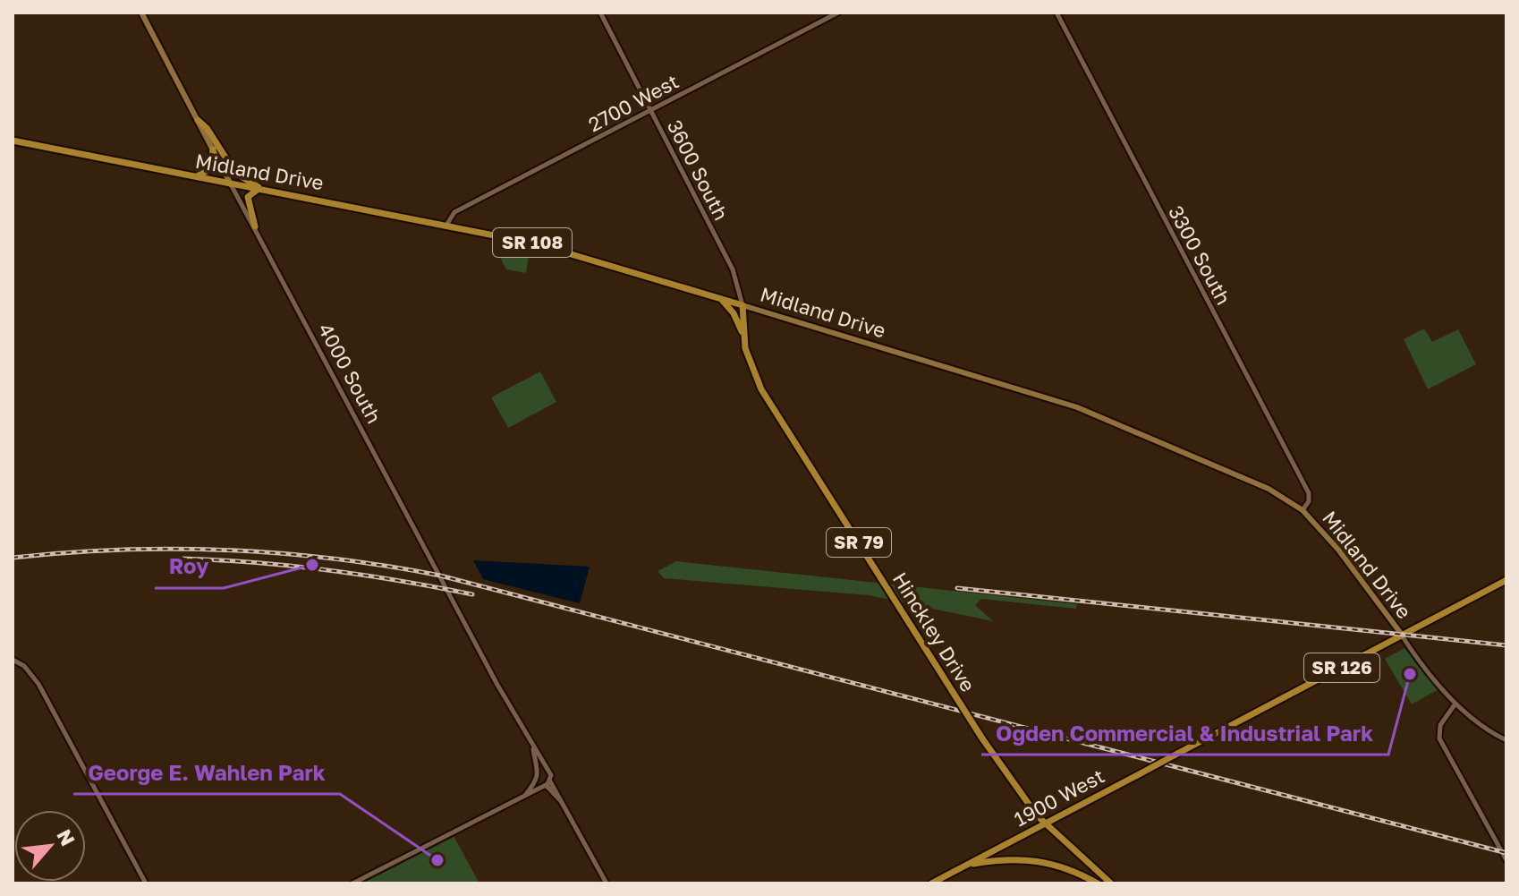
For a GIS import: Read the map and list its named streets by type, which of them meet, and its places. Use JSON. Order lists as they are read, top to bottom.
{
  "streets": {
    "main road": [
      "Midland Drive",
      "SR 108",
      "4000 South",
      "SR 79",
      "Hinckley Drive",
      "SR 126",
      "1900 West"
    ],
    "street": ["2700 West", "3600 South", "3300 South"]
  },
  "crossings": [
    ["2700 West", "3600 South"],
    ["2700 West", "Midland Drive"],
    ["3600 South", "Midland Drive"],
    ["3600 South", "Hinckley Drive"],
    ["Midland Drive", "3300 South"],
    ["Midland Drive", "4000 South"],
    ["Midland Drive", "Hinckley Drive"],
    ["Midland Drive", "1900 West"],
    ["Hinckley Drive", "1900 West"]
  ],
  "places": ["Roy", "Ogden Commercial & Industrial Park", "George E. Wahlen Park"],
  "north": "top right"
}
